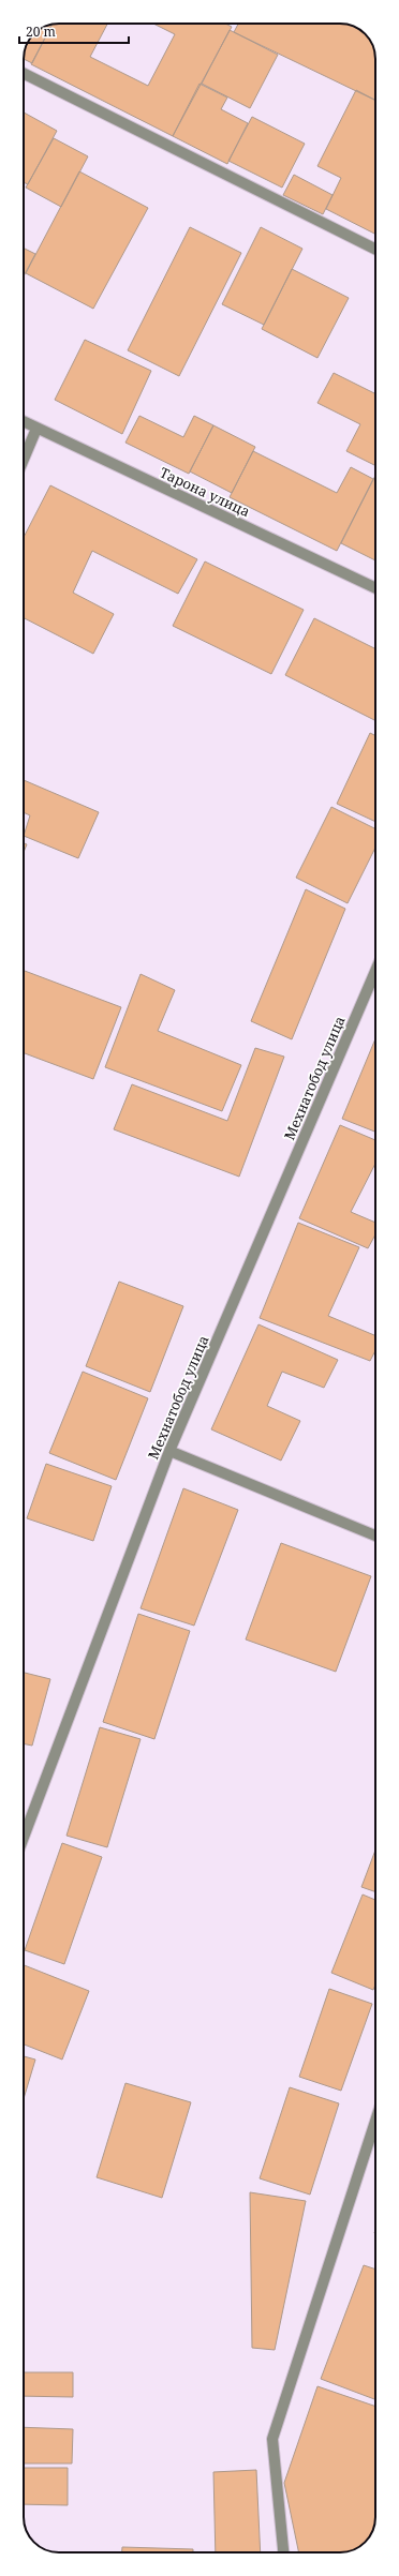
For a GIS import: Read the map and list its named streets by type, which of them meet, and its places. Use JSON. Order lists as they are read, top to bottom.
{
  "streets": {
    "street": ["Тарона улица", "Мехнатобод улица"]
  },
  "scale_bar": "20 m"
}
